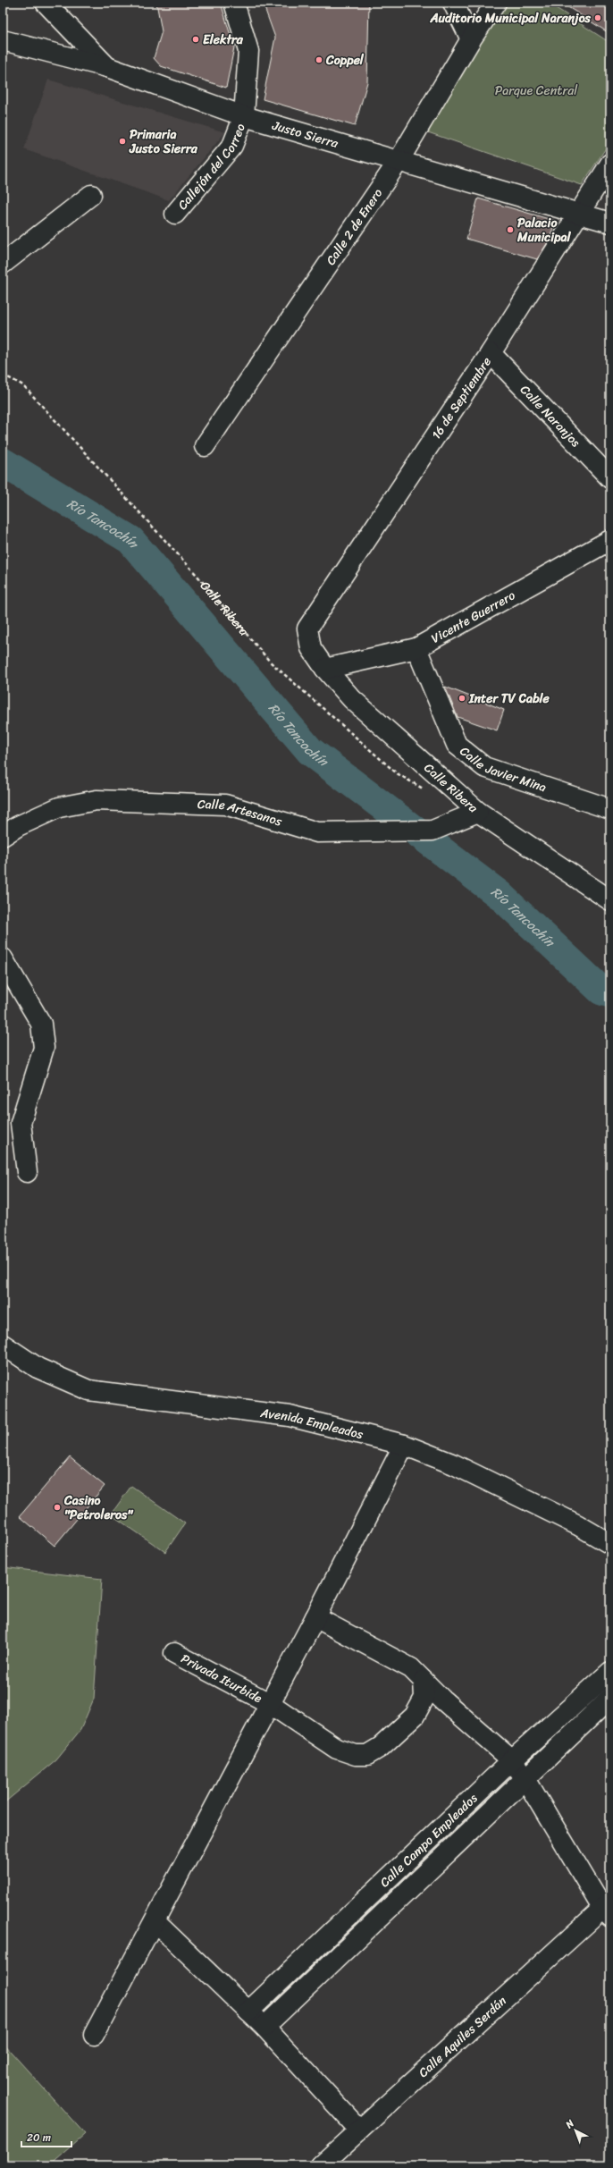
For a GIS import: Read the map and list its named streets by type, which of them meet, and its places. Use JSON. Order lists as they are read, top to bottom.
{
  "streets": {
    "street": [
      "Justo Sierra",
      "Callejón del Correo",
      "Calle 2 de Enero",
      "16 de Septiembre",
      "Calle Naranjos",
      "Calle Ribera",
      "Vicente Guerrero",
      "Calle Javier Mina",
      "Calle Artesanos",
      "Avenida Empleados",
      "Privada Iturbide",
      "Calle Campo Empleados",
      "Calle Aquiles Serdán"
    ]
  },
  "crossings": [
    ["Justo Sierra", "Callejón del Correo"],
    ["Justo Sierra", "Calle 2 de Enero"],
    ["Justo Sierra", "16 de Septiembre"],
    ["16 de Septiembre", "Calle Naranjos"],
    ["16 de Septiembre", "Calle Ribera"],
    ["Calle Ribera", "Vicente Guerrero"],
    ["Calle Ribera", "Calle Artesanos"],
    ["Vicente Guerrero", "Calle Javier Mina"]
  ],
  "water": ["Río Tancochín"],
  "parks": ["Parque Central"],
  "places": [
    "Auditorio Municipal Naranjos",
    "Elektra",
    "Coppel",
    "Primaria Justo Sierra",
    "Palacio Municipal",
    "Inter TV Cable",
    "Casino \"Petroleros\""
  ],
  "scale_bar": "20 m",
  "north": "top left"
}
